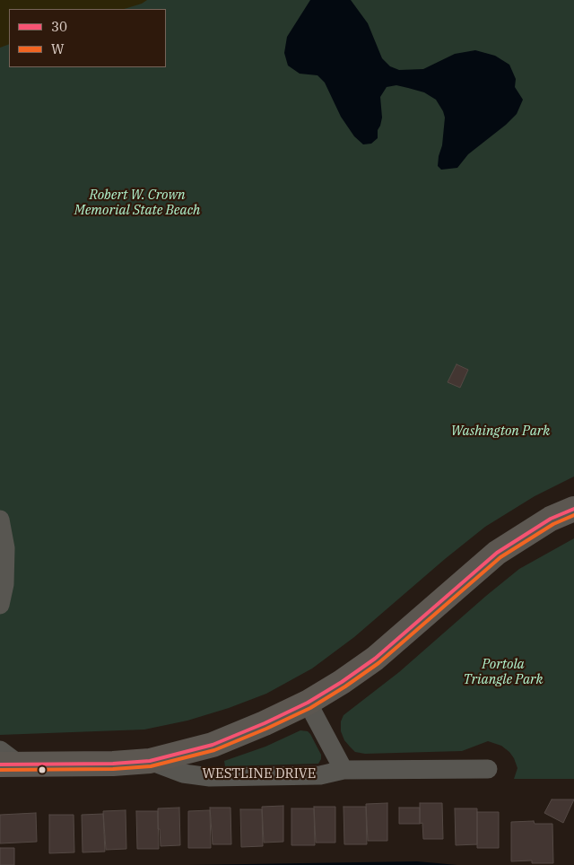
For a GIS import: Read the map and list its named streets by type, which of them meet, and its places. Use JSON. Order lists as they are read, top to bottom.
{
  "streets": {
    "main road": ["WESTLINE DRIVE"]
  },
  "parks": ["Robert W. Crown Memorial State Beach", "Washington Park", "Portola Triangle Park"],
  "lines": ["transit line 30", "transit line W"],
  "legend": ["30", "W"]
}
